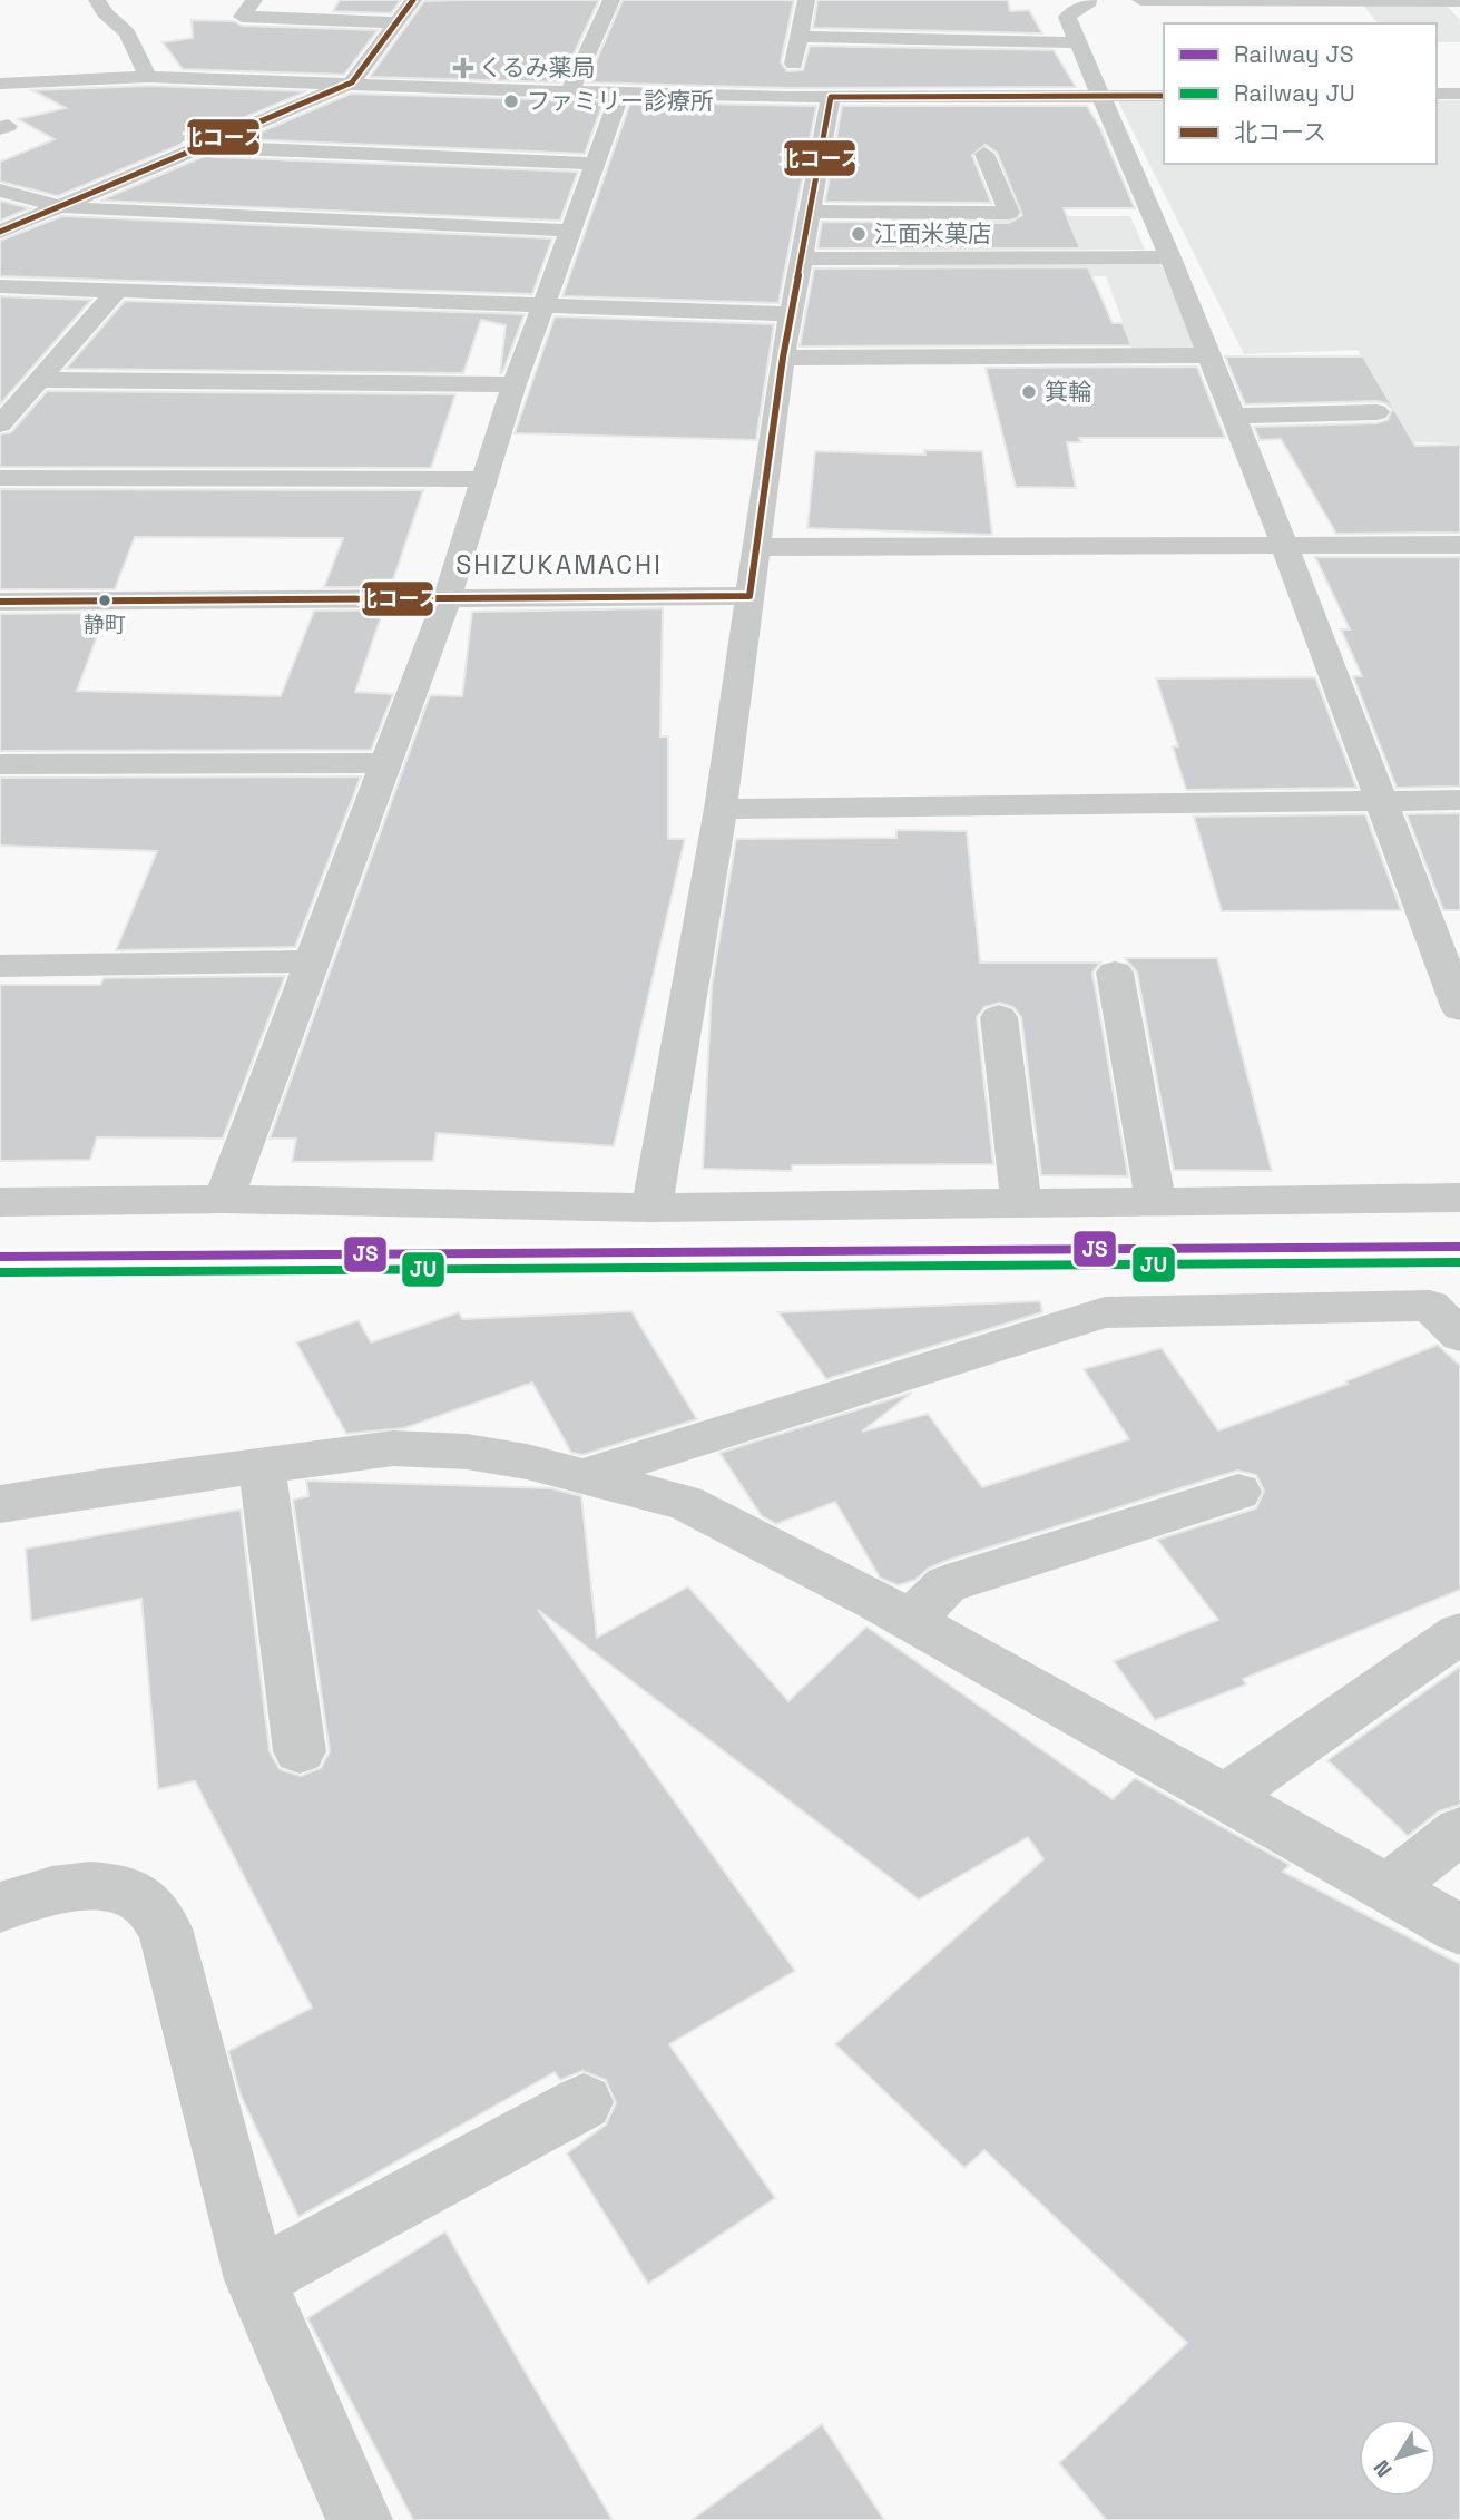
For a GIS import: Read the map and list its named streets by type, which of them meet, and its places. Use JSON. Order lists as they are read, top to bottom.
{
  "districts": ["SHIZUKAMACHI"],
  "places": {
    "health": ["くるみ薬局"],
    "other": [
      "ファミリー診療所",
      "江面米菓店",
      "箕輪",
      "静町"
    ]
  },
  "lines": ["transit line 北コース", "rail line JS", "rail line JU"],
  "legend": ["Railway JS", "Railway JU", "北コース"],
  "north": "bottom left"
}
